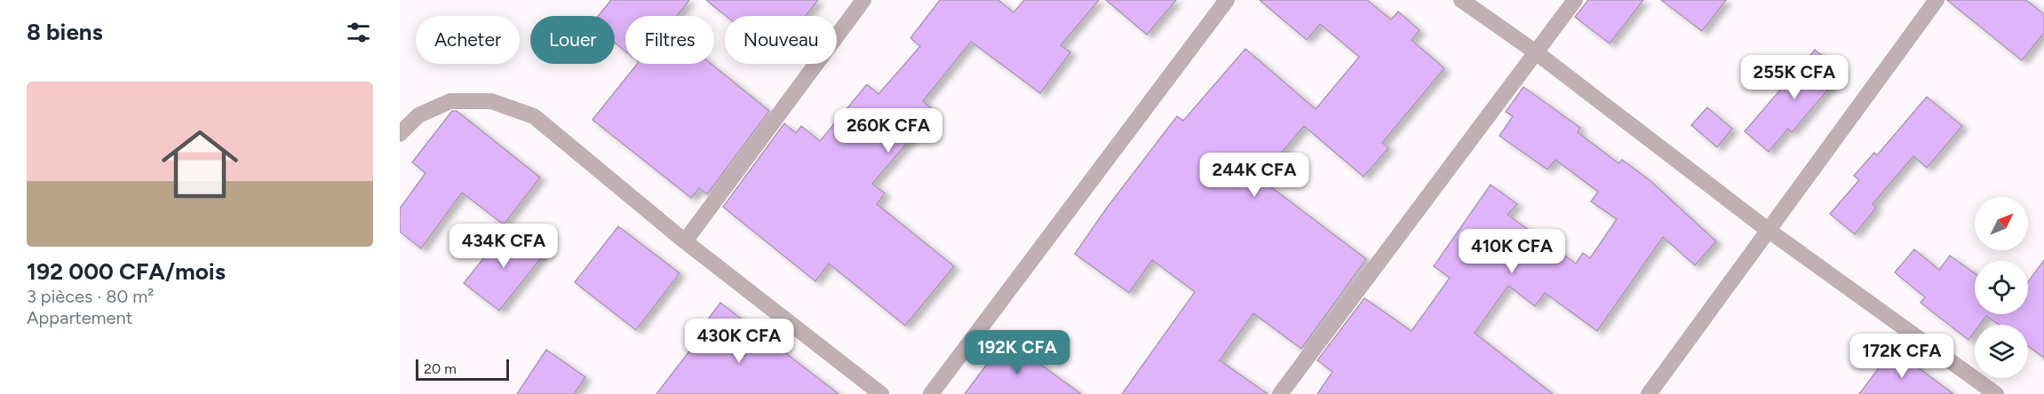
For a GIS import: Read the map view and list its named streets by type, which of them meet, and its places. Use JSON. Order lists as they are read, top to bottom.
{
  "scale_bar": "20 m",
  "north": "top right",
  "page": {
    "heading": "8 biens",
    "chip": [
      "Acheter",
      "Louer",
      "Filtres",
      "Nouveau"
    ],
    "price": [
      "255K CFA",
      "260K CFA",
      "244K CFA",
      "434K CFA",
      "410K CFA",
      "430K CFA",
      "192K CFA",
      "172K CFA"
    ],
    "list": [
      {
        "name": "192 000 CFA/mois",
        "note": "3 pièces · 80 m² · Appartement"
      }
    ],
    "scale": "20 m"
  }
}
